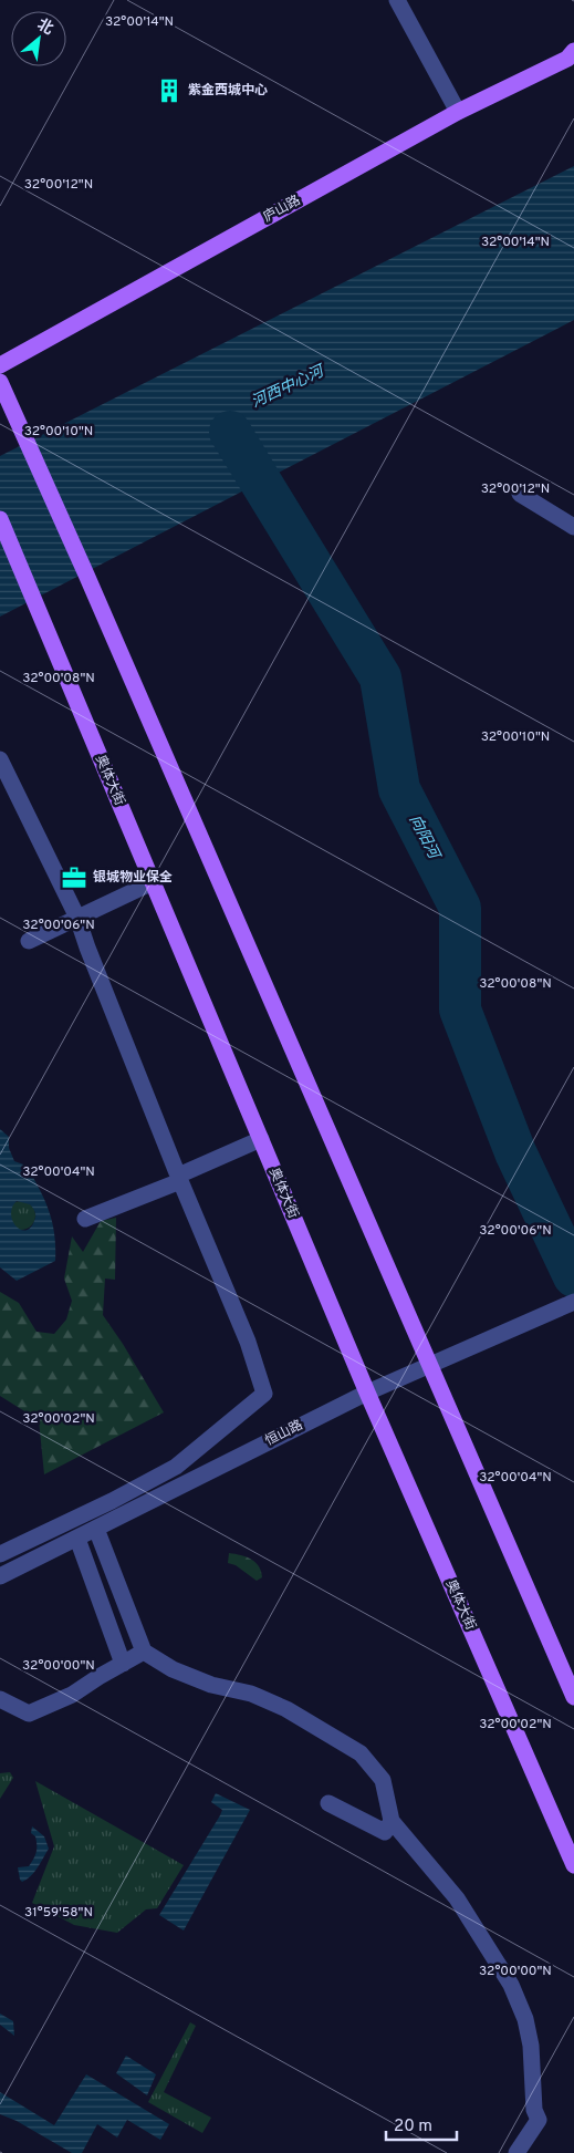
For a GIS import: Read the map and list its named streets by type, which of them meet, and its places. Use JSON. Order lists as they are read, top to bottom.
{
  "streets": {
    "main road": ["庐山路", "奥体大街"],
    "street": ["恒山路"]
  },
  "crossings": [
    ["奥体大街", "恒山路"]
  ],
  "water": ["河西中心河", "向阳河"],
  "places": {
    "building": ["紫金西城中心"],
    "office": ["银城物业保全"]
  },
  "scale_bar": "20 m",
  "north": "top right",
  "coordinates": [
    "32°00'14\"N",
    "32°00'12\"N",
    "32°00'10\"N",
    "32°00'08\"N",
    "32°00'06\"N",
    "32°00'04\"N",
    "32°00'02\"N",
    "32°00'00\"N",
    "31°59'58\"N"
  ]
}
